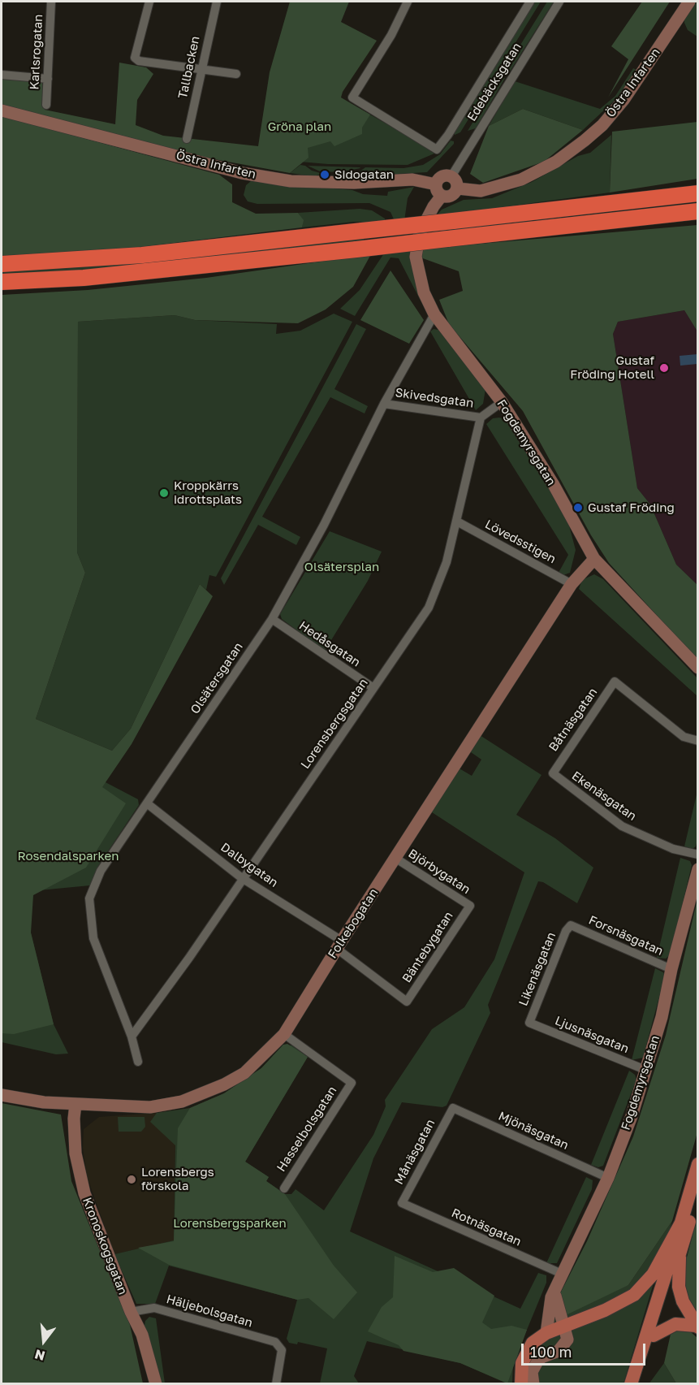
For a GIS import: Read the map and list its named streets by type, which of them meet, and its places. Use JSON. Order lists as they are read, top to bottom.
{
  "streets": {
    "street": [
      "Karlsrogatan",
      "Tallbacken",
      "Edebäcksgatan",
      "Östra Infarten",
      "Skivedsgatan",
      "Fogdemyrsgatan",
      "Lövedsstigen",
      "Hedåsgatan",
      "Olsätersgatan",
      "Båtnäsgatan",
      "Lorensbergsgatan",
      "Ekenäsgatan",
      "Dalbygatan",
      "Björbygatan",
      "Folkebogatan",
      "Forsnäsgatan",
      "Bäntebygatan",
      "Likenäsgatan",
      "Ljusnäsgatan",
      "Hasselbolsgatan",
      "Mjönäsgatan",
      "Månäsgatan",
      "Rotnäsgatan",
      "Kronoskogsgatan",
      "Häljebolsgatan"
    ]
  },
  "crossings": [
    ["Edebäcksgatan", "Östra Infarten"],
    ["Edebäcksgatan", "Fogdemyrsgatan"],
    ["Östra Infarten", "Fogdemyrsgatan"],
    ["Skivedsgatan", "Olsätersgatan"],
    ["Skivedsgatan", "Lorensbergsgatan"],
    ["Fogdemyrsgatan", "Olsätersgatan"],
    ["Fogdemyrsgatan", "Folkebogatan"],
    ["Fogdemyrsgatan", "Forsnäsgatan"],
    ["Fogdemyrsgatan", "Ljusnäsgatan"],
    ["Fogdemyrsgatan", "Mjönäsgatan"],
    ["Fogdemyrsgatan", "Rotnäsgatan"],
    ["Lövedsstigen", "Lorensbergsgatan"],
    ["Lövedsstigen", "Folkebogatan"],
    ["Hedåsgatan", "Olsätersgatan"],
    ["Hedåsgatan", "Lorensbergsgatan"],
    ["Olsätersgatan", "Lorensbergsgatan"],
    ["Olsätersgatan", "Dalbygatan"],
    ["Båtnäsgatan", "Ekenäsgatan"],
    ["Lorensbergsgatan", "Dalbygatan"],
    ["Dalbygatan", "Folkebogatan"],
    ["Dalbygatan", "Bäntebygatan"],
    ["Björbygatan", "Folkebogatan"],
    ["Björbygatan", "Bäntebygatan"],
    ["Folkebogatan", "Hasselbolsgatan"],
    ["Folkebogatan", "Kronoskogsgatan"],
    ["Forsnäsgatan", "Likenäsgatan"],
    ["Likenäsgatan", "Ljusnäsgatan"],
    ["Mjönäsgatan", "Månäsgatan"],
    ["Månäsgatan", "Rotnäsgatan"],
    ["Kronoskogsgatan", "Häljebolsgatan"]
  ],
  "parks": [
    "Gröna plan",
    "Olsätersplan",
    "Rosendalsparken",
    "Lorensbergsparken"
  ],
  "places": [
    "Sidogatan",
    "Gustaf Fröding Hotell",
    "Kroppkärrs idrottsplats",
    "Gustaf Fröding",
    "Lorensbergs förskola"
  ],
  "scale_bar": "100 m",
  "north": "bottom"
}
